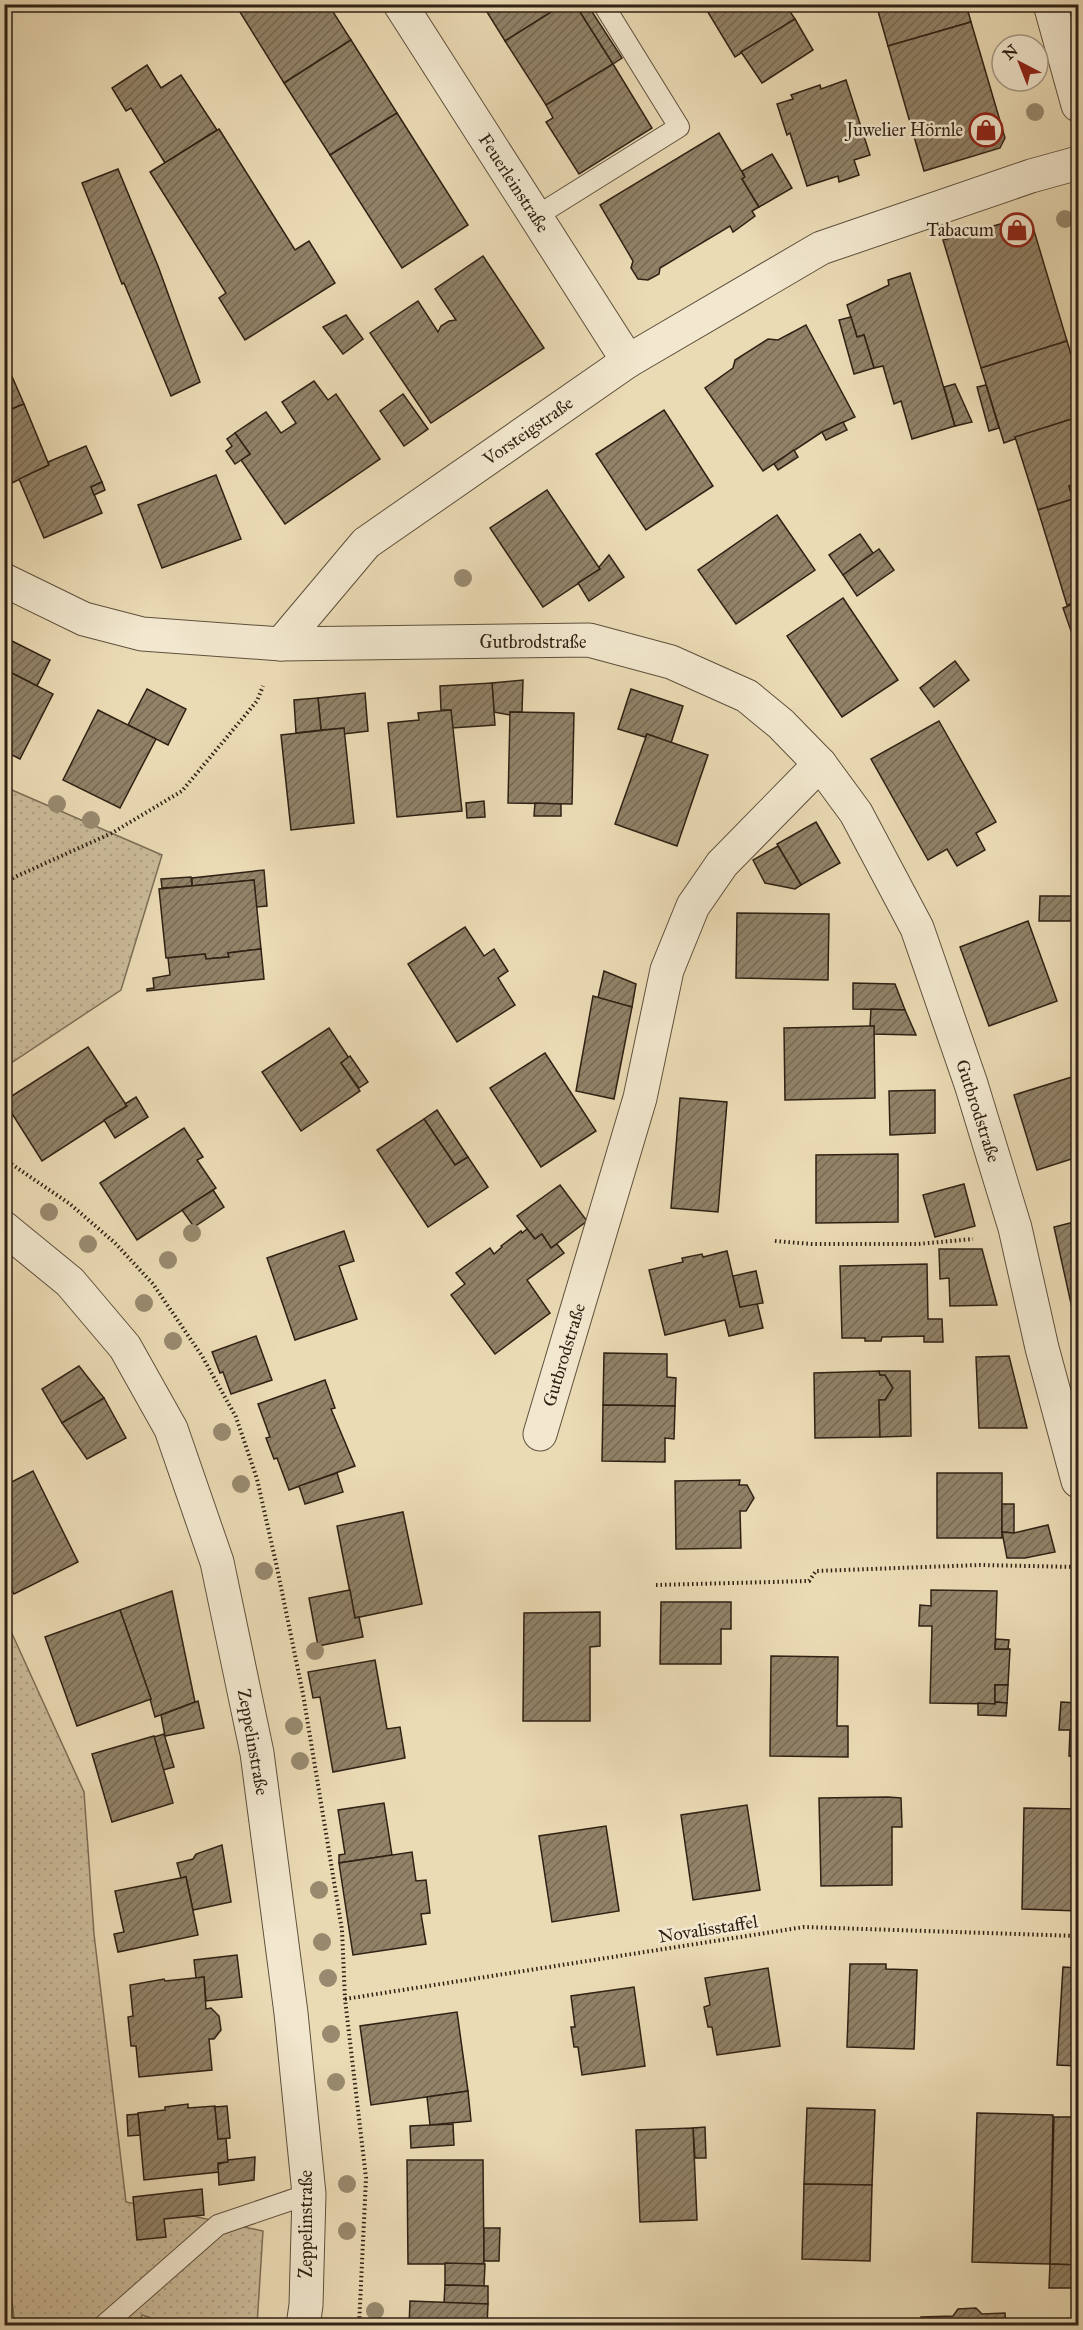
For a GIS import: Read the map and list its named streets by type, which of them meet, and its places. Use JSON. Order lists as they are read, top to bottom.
{
  "streets": {
    "street": [
      "Feuerleinstraße",
      "Vorsteigstraße",
      "Gutbrodstraße",
      "Zeppelinstraße"
    ],
    "path": ["Novalisstaffel"]
  },
  "crossings": [
    ["Feuerleinstraße", "Vorsteigstraße"],
    ["Vorsteigstraße", "Gutbrodstraße"]
  ],
  "places": {
    "shop": ["Juwelier Hörnle", "Tabacum"]
  },
  "north": "top left"
}
